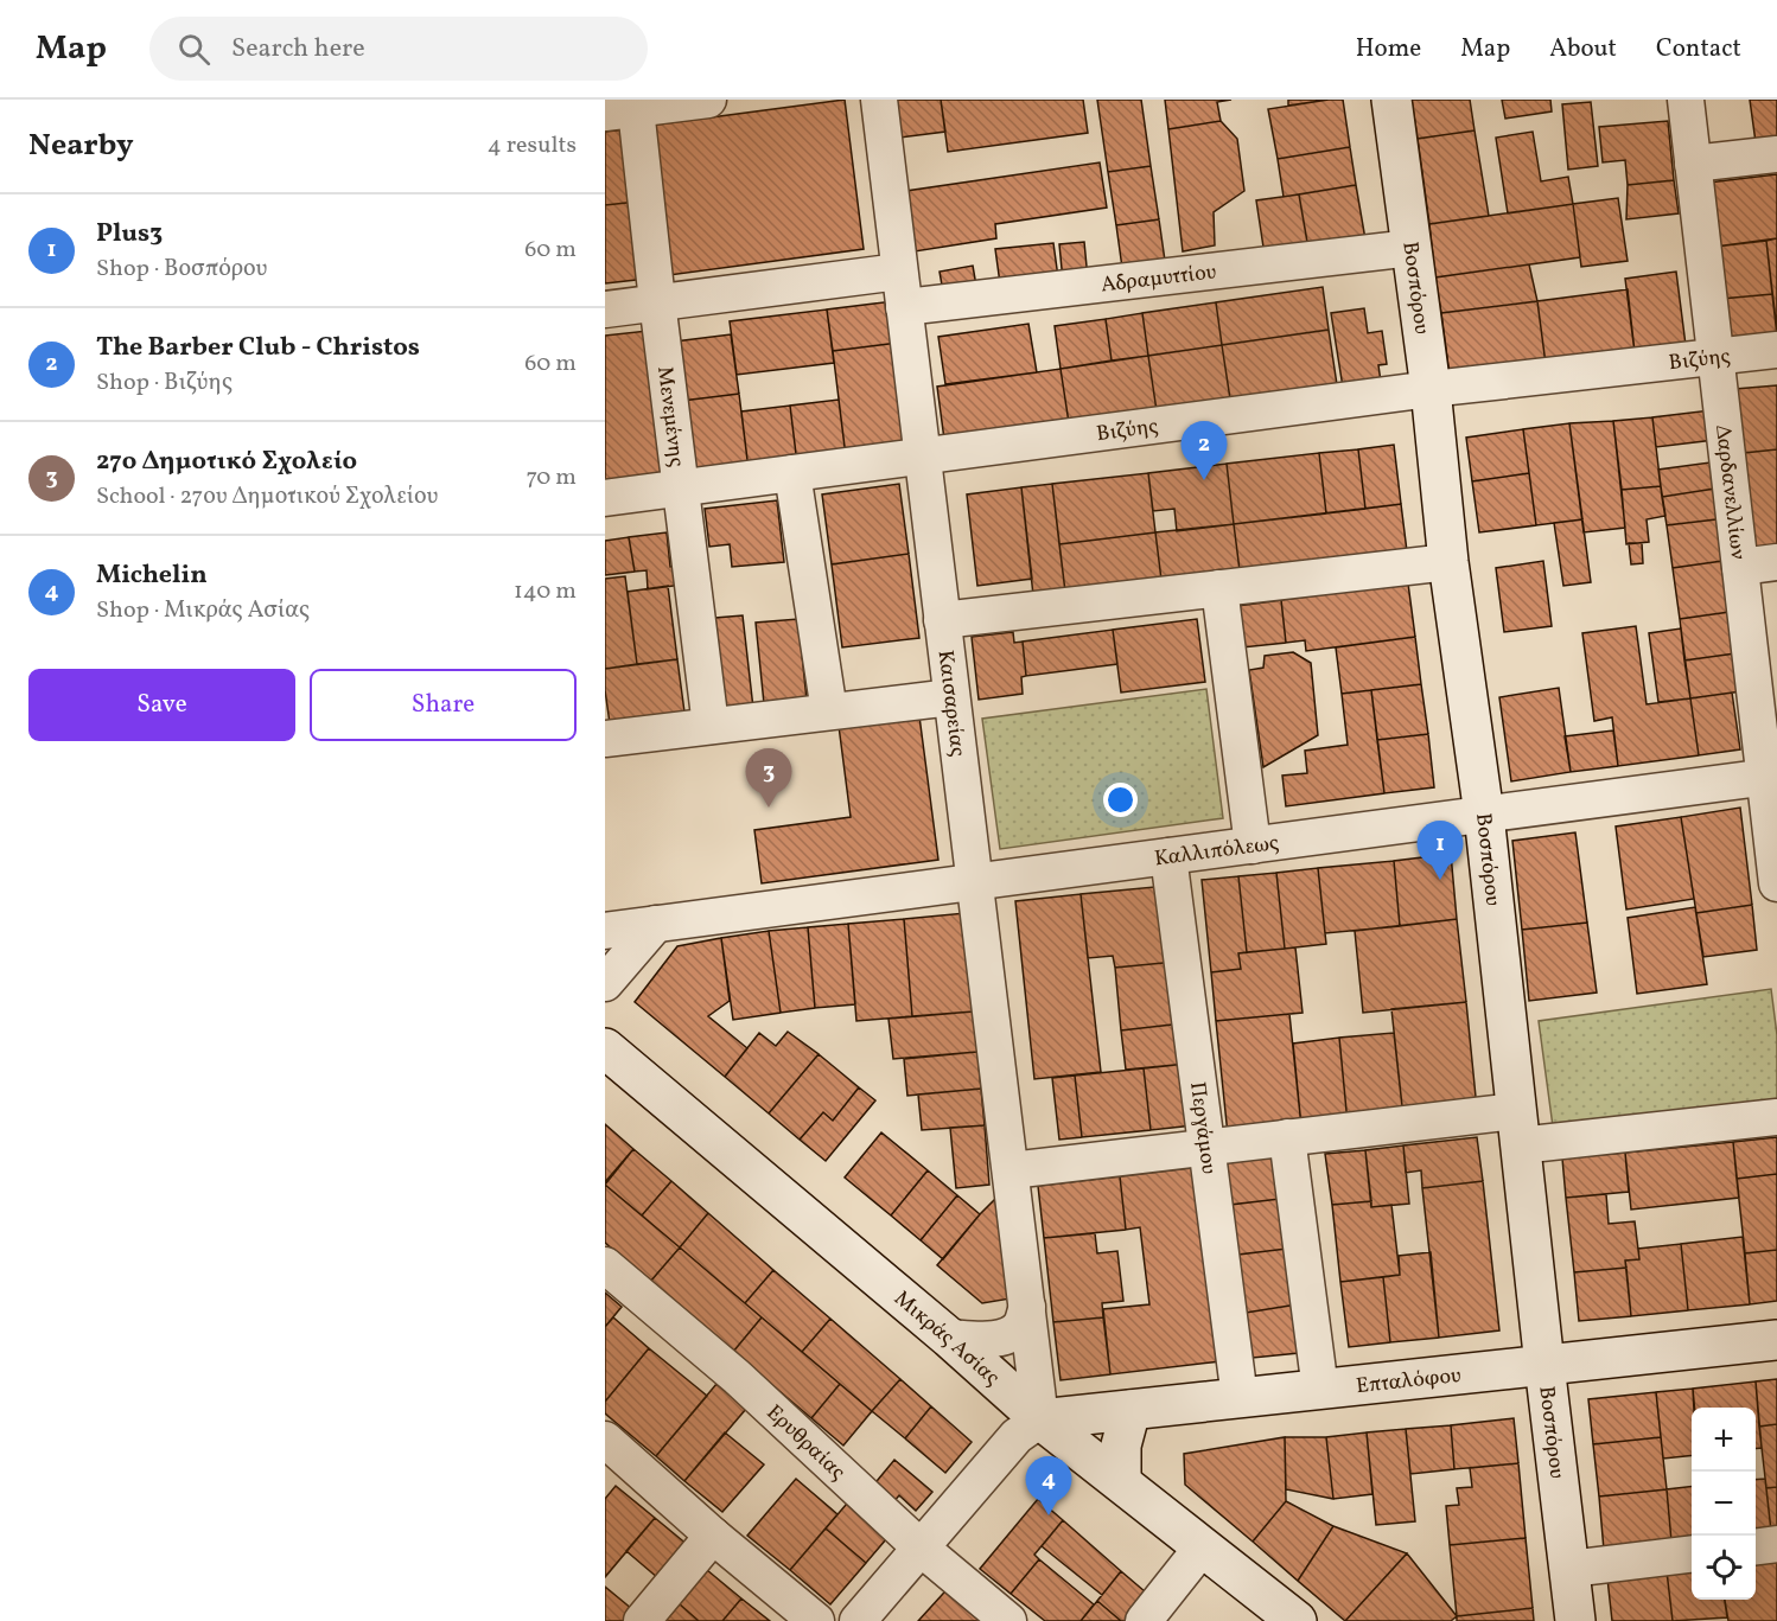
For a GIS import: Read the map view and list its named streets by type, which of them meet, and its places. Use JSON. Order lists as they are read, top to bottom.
{
  "streets": {
    "street": [
      "Αδραμυττίου",
      "Βοσπόρου",
      "Βιζύης",
      "Μενεμένης",
      "Δαρδανελλίων",
      "Καισαρείας",
      "Καλλιπόλεως",
      "Περγάμου",
      "Μικράς Ασίας",
      "Επταλόφου",
      "Ερυθραίας"
    ]
  },
  "crossings": [
    ["Αδραμυττίου", "Βοσπόρου"],
    ["Αδραμυττίου", "Καισαρείας"],
    ["Βοσπόρου", "Βιζύης"],
    ["Βοσπόρου", "Καλλιπόλεως"],
    ["Βοσπόρου", "Επταλόφου"],
    ["Βιζύης", "Μενεμένης"],
    ["Βιζύης", "Δαρδανελλίων"],
    ["Βιζύης", "Καισαρείας"],
    ["Δαρδανελλίων", "Καλλιπόλεως"],
    ["Καισαρείας", "Καλλιπόλεως"],
    ["Καισαρείας", "Μικράς Ασίας"],
    ["Καισαρείας", "Επταλόφου"],
    ["Καλλιπόλεως", "Περγάμου"],
    ["Περγάμου", "Επταλόφου"],
    ["Μικράς Ασίας", "Επταλόφου"]
  ],
  "page": {
    "header": "Map",
    "search": "Search here",
    "nav": [
      "Home",
      "Map",
      "About",
      "Contact"
    ],
    "heading": ["Nearby", "4 results"],
    "list": [
      {
        "mark": "1",
        "name": "Plus3",
        "note": "Shop · Βοσπόρου",
        "value": "60 m"
      },
      {
        "mark": "2",
        "name": "The Barber Club - Christos",
        "note": "Shop · Βιζύης",
        "value": "60 m"
      },
      {
        "mark": "3",
        "name": "27ο Δημοτικό Σχολείο",
        "note": "School · 27ου Δημοτικού Σχολείου",
        "value": "70 m"
      },
      {
        "mark": "4",
        "name": "Michelin",
        "note": "Shop · Μικράς Ασίας",
        "value": "140 m"
      }
    ],
    "pins": [
      "2",
      "3",
      "1",
      "4"
    ],
    "buttons": ["Save", "Share"],
    "map_buttons": ["+", "−"]
  }
}
